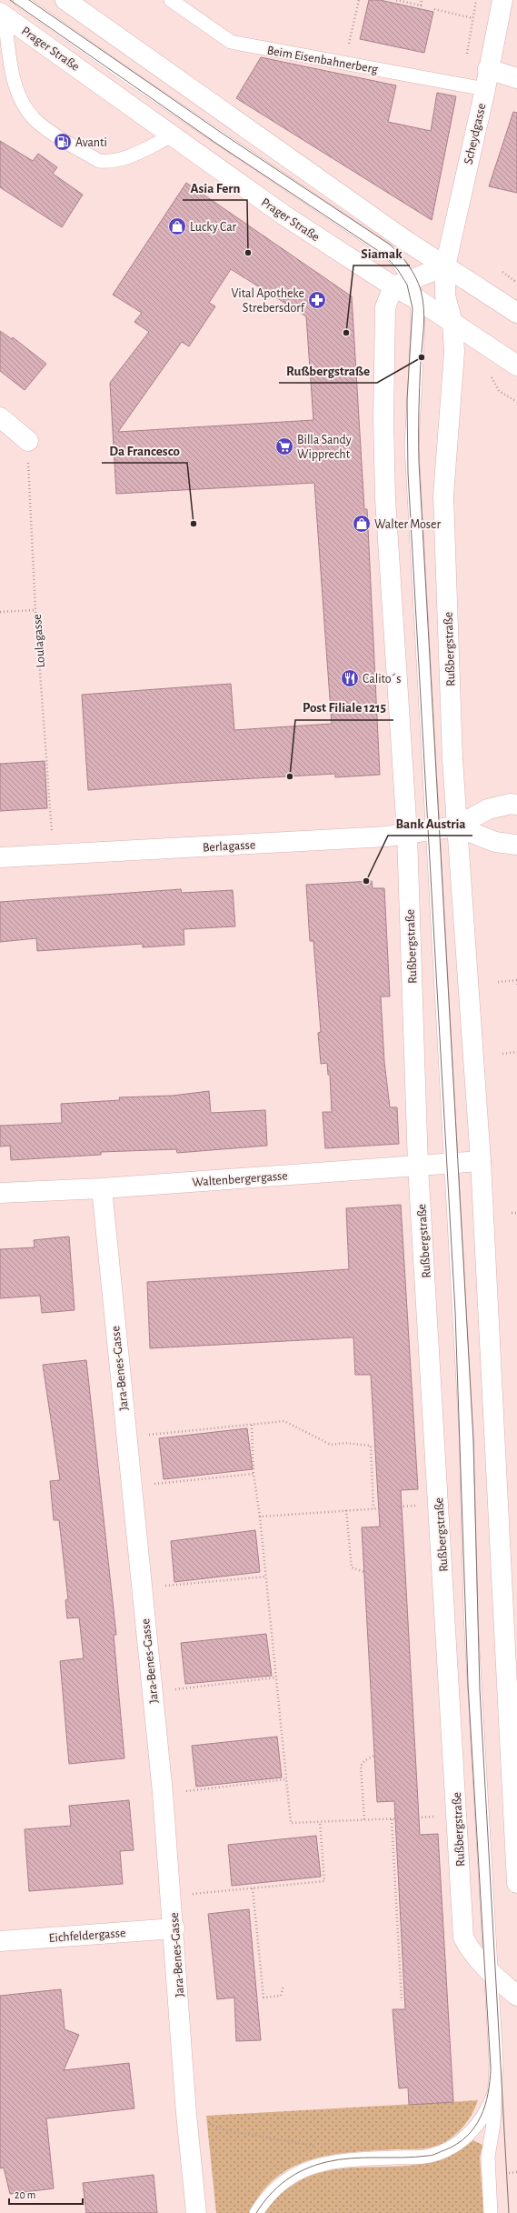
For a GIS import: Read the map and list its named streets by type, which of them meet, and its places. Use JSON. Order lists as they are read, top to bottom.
{
  "streets": {
    "street": [
      "Prager Straße",
      "Scheydgasse",
      "Rußbergstraße",
      "Berlagasse",
      "Waltenbergergasse",
      "Jara-Benes-Gasse",
      "Eichfeldergasse"
    ],
    "lane": ["Beim Eisenbahnerberg"],
    "path": ["Loulagasse"]
  },
  "crossings": [
    ["Prager Straße", "Rußbergstraße"],
    ["Beim Eisenbahnerberg", "Scheydgasse"],
    ["Scheydgasse", "Rußbergstraße"],
    ["Loulagasse", "Berlagasse"],
    ["Rußbergstraße", "Berlagasse"],
    ["Rußbergstraße", "Waltenbergergasse"],
    ["Waltenbergergasse", "Jara-Benes-Gasse"],
    ["Jara-Benes-Gasse", "Eichfeldergasse"]
  ],
  "places": {
    "fuel station": ["Avanti"],
    "shop": ["Lucky Car", "Walter Moser"],
    "other": [
      "Asia Fern",
      "Siamak",
      "Rußbergstraße",
      "Da Francesco",
      "Post Filiale 1215",
      "Bank Austria"
    ],
    "pharmacy": ["Vital Apotheke Strebersdorf"],
    "supermarket": ["Billa Sandy Wipprecht"],
    "restaurant": ["Calito´s"]
  },
  "scale_bar": "20 m"
}
